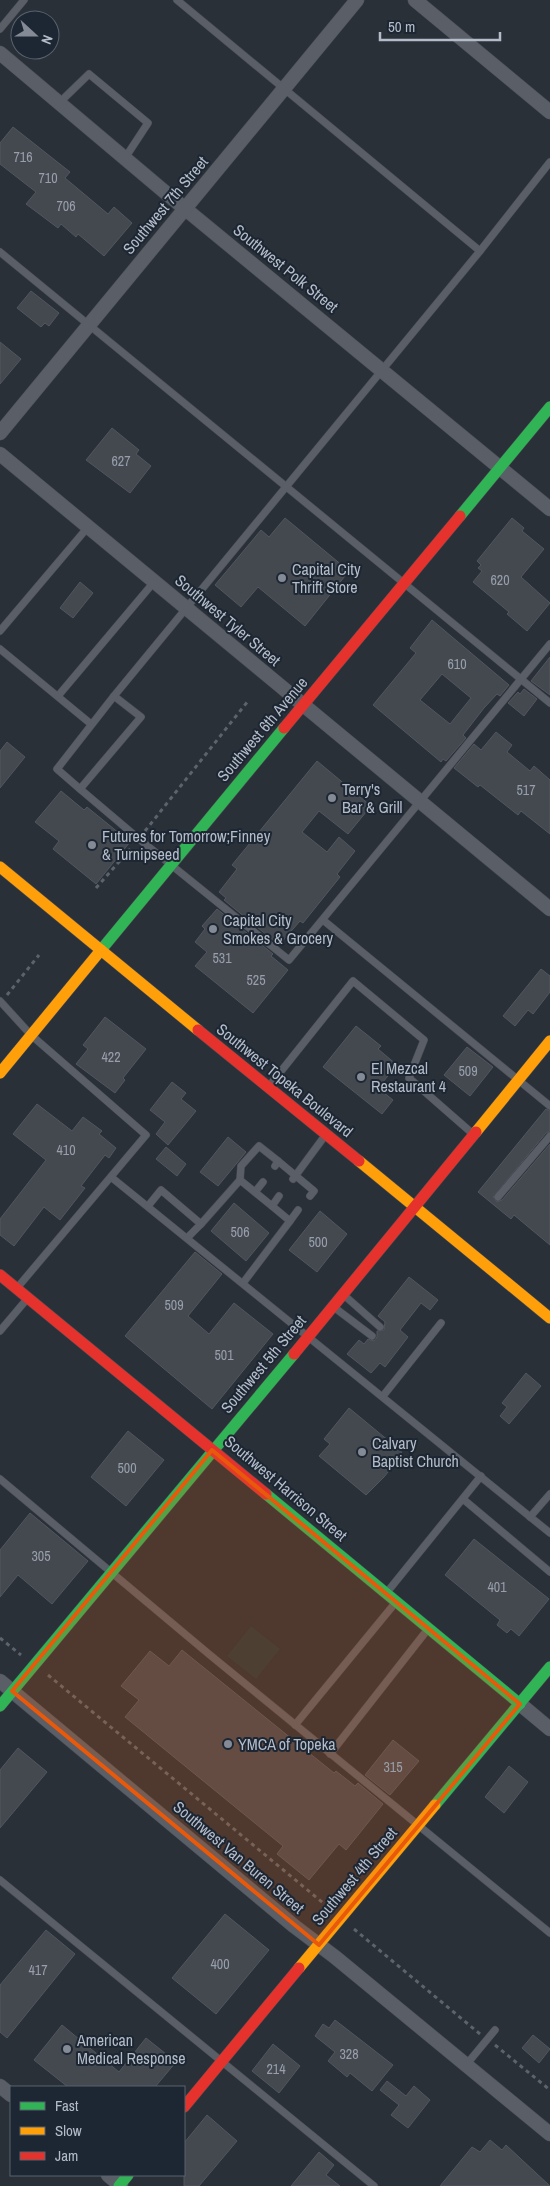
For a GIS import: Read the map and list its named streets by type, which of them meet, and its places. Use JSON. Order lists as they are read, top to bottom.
{
  "streets": {
    "street": [
      "Southwest 7th Street",
      "Southwest Polk Street",
      "Southwest Tyler Street",
      "Southwest 6th Avenue",
      "Southwest Topeka Boulevard",
      "Southwest 5th Street",
      "Southwest Harrison Street",
      "Southwest Van Buren Street",
      "Southwest 4th Street"
    ]
  },
  "crossings": [
    ["Southwest 7th Street", "Southwest Polk Street"],
    ["Southwest Polk Street", "Southwest 6th Avenue"],
    ["Southwest Tyler Street", "Southwest 6th Avenue"],
    ["Southwest 6th Avenue", "Southwest Topeka Boulevard"],
    ["Southwest Topeka Boulevard", "Southwest 5th Street"],
    ["Southwest 5th Street", "Southwest Harrison Street"],
    ["Southwest 5th Street", "Southwest Van Buren Street"],
    ["Southwest Harrison Street", "Southwest 4th Street"],
    ["Southwest Van Buren Street", "Southwest 4th Street"]
  ],
  "places": [
    "Capital City Thrift Store",
    "Terry's Bar & Grill",
    "Futures for Tomorrow;Finney & Turnipseed",
    "Capital City Smokes & Grocery",
    "El Mezcal Restaurant 4",
    "Calvary Baptist Church",
    "YMCA of Topeka",
    "American Medical Response"
  ],
  "house_numbers": [
    "716",
    "710",
    "706",
    "627",
    "620",
    "610",
    "517",
    "531",
    "525",
    "422",
    "509",
    "410",
    "506",
    "500",
    "509",
    "501",
    "500",
    "305",
    "401",
    "315",
    "400",
    "417",
    "328",
    "214"
  ],
  "legend": ["Fast", "Slow", "Jam"],
  "scale_bar": "50 m",
  "north": "right"
}
